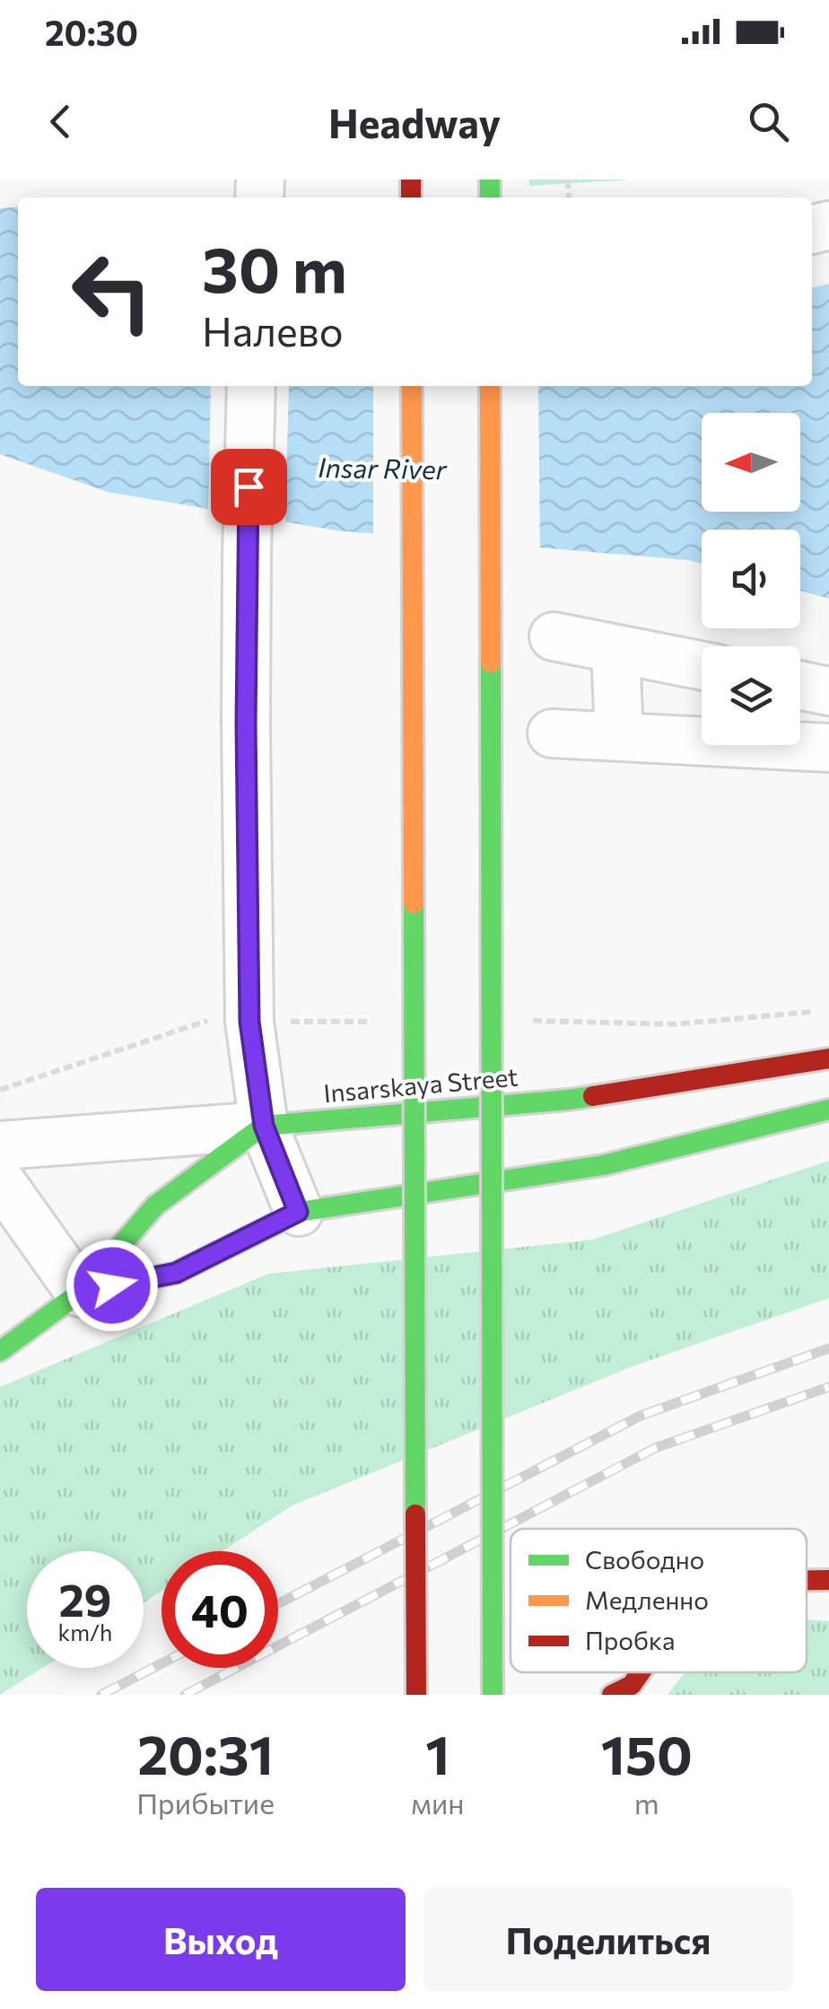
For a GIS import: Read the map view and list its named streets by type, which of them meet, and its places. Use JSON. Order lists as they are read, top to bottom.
{
  "streets": {
    "main road": ["Insarskaya Street"]
  },
  "water": ["Insar River"],
  "legend": ["Свободно", "Медленно", "Пробка"],
  "north": "left",
  "page": {
    "status": "20:30",
    "header": "Headway",
    "turn": ["30 m", "Налево"],
    "speed": "29 km/h",
    "limit": "40",
    "eta": [
      "20:31",
      "Прибытие",
      "1",
      "мин",
      "150",
      "m"
    ],
    "buttons": ["Выход", "Поделиться"]
  }
}
